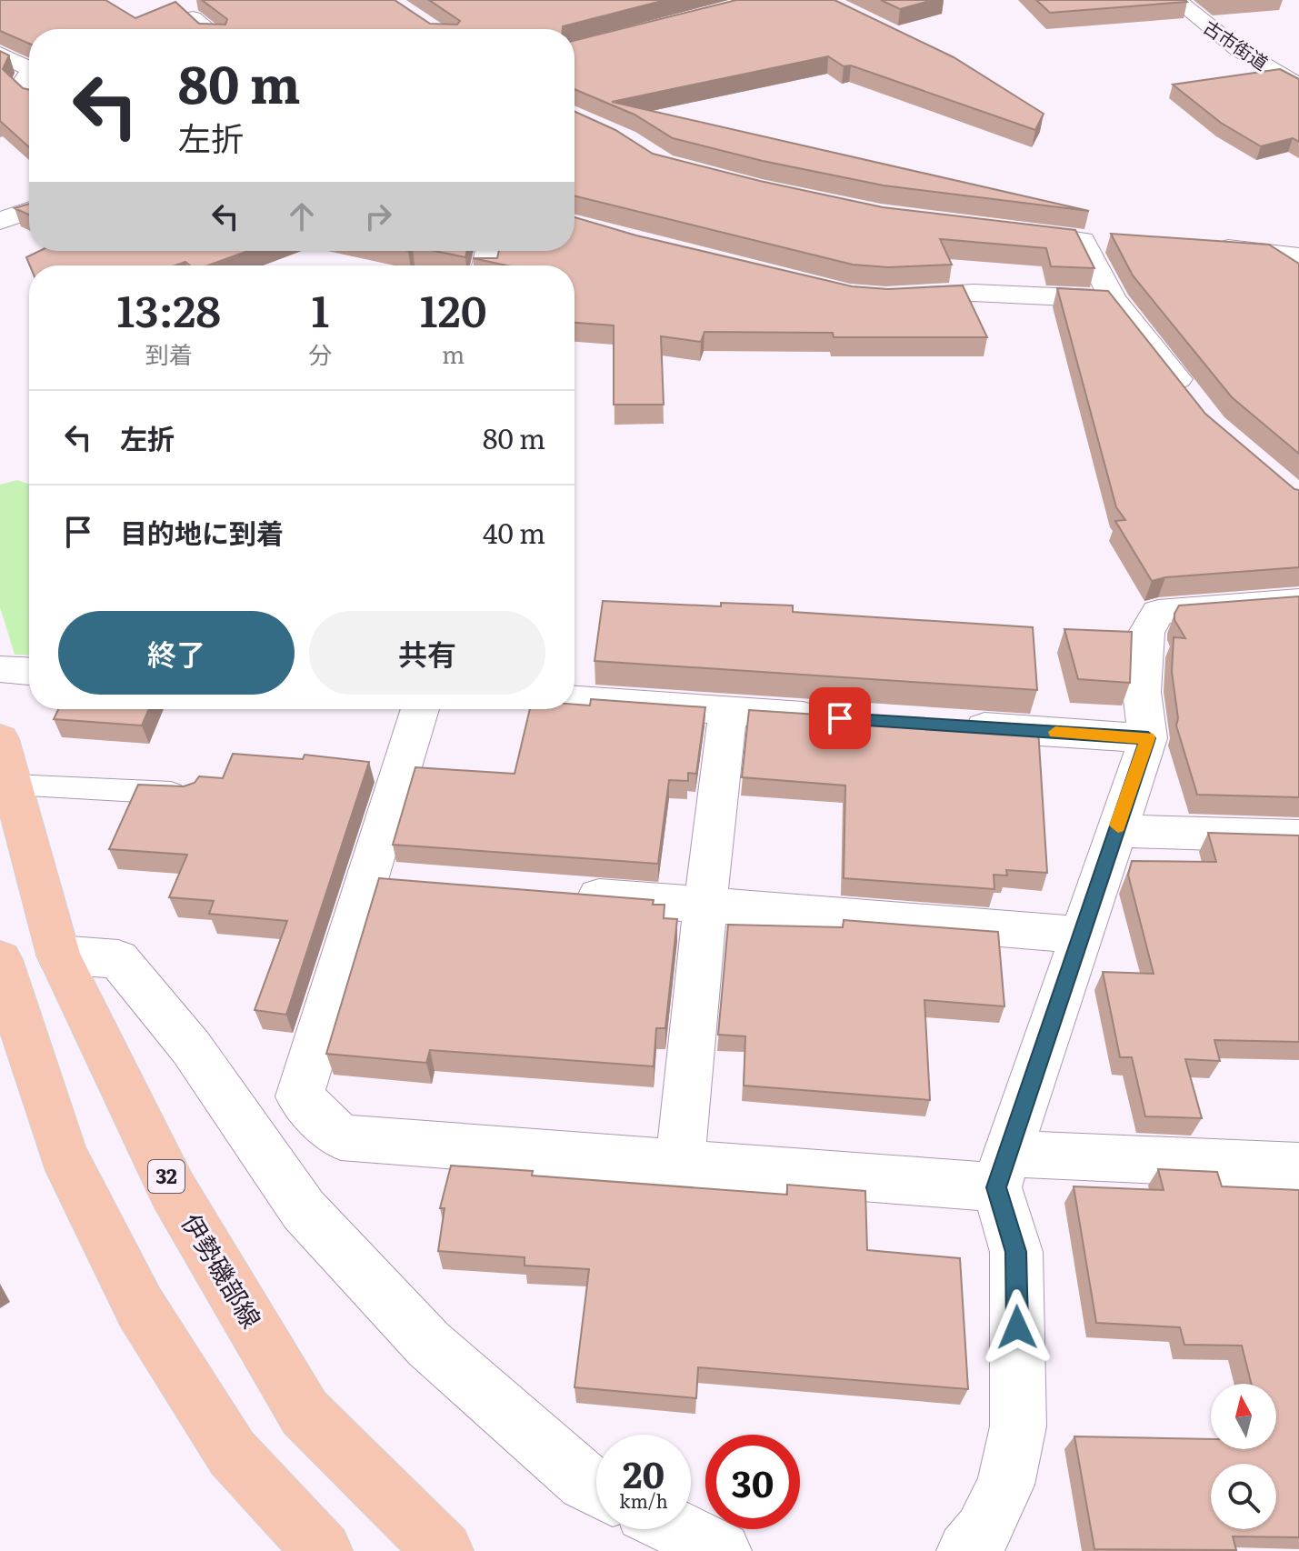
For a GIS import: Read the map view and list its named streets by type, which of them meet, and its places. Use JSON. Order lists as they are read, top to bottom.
{
  "streets": {
    "main road": ["32", "伊勢磯部線"],
    "street": ["古市街道"]
  },
  "north": "top",
  "page": {
    "turn": ["80 m", "左折"],
    "eta": [
      "13:28",
      "到着",
      "1",
      "分",
      "120",
      "m"
    ],
    "list": [
      {
        "name": "左折",
        "value": "80 m"
      },
      {
        "name": "目的地に到着",
        "value": "40 m"
      }
    ],
    "buttons": ["終了", "共有"],
    "speed": "20 km/h",
    "limit": "30"
  }
}
